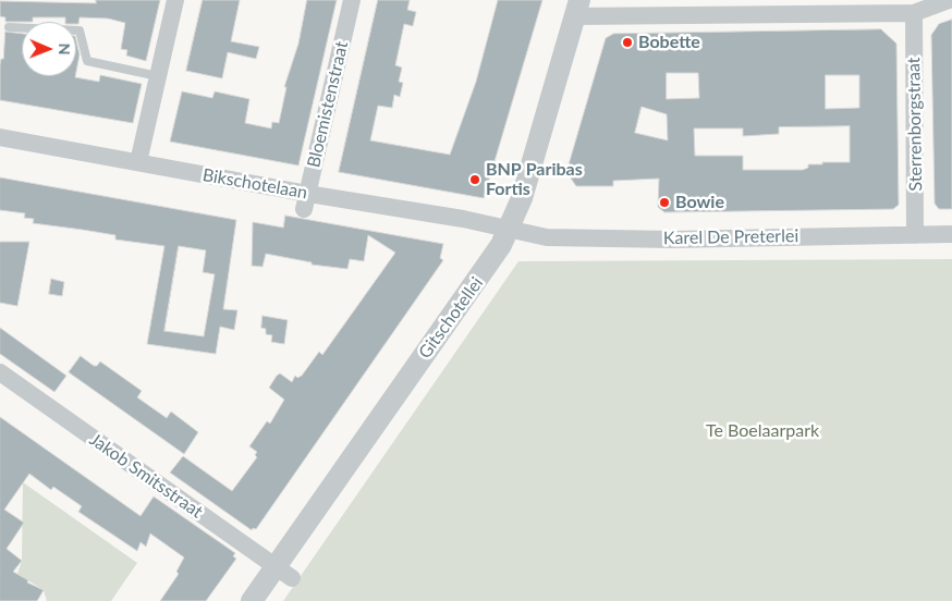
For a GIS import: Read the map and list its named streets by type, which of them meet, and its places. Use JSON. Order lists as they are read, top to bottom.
{
  "streets": {
    "street": [
      "Bloemistenstraat",
      "Sterrenborgstraat",
      "Bikschotelaan",
      "Karel De Preterlei",
      "Gitschotellei",
      "Jakob Smitsstraat"
    ]
  },
  "crossings": [
    ["Bloemistenstraat", "Bikschotelaan"],
    ["Sterrenborgstraat", "Karel De Preterlei"],
    ["Bikschotelaan", "Karel De Preterlei"],
    ["Bikschotelaan", "Gitschotellei"],
    ["Karel De Preterlei", "Gitschotellei"],
    ["Gitschotellei", "Jakob Smitsstraat"]
  ],
  "parks": ["Te Boelaarpark"],
  "places": ["Bobette", "BNP Paribas Fortis", "Bowie"],
  "north": "right"
}
